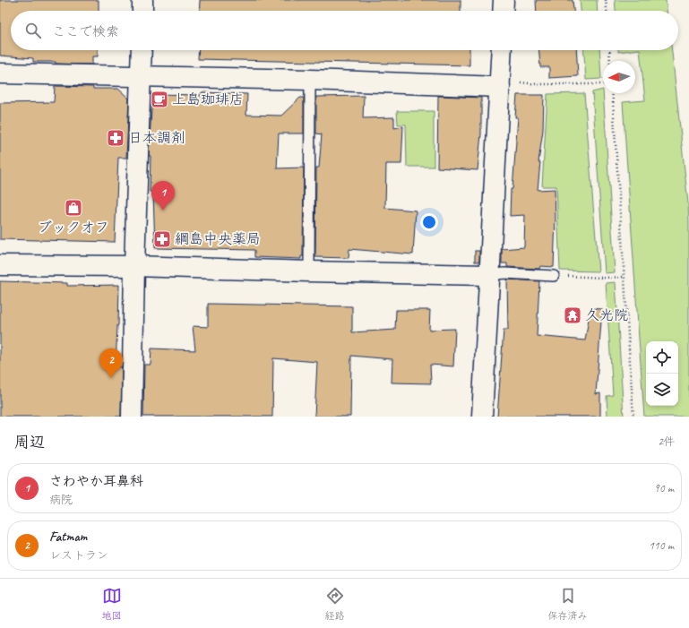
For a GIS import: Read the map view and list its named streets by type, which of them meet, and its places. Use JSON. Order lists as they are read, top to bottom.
{
  "places": {
    "cafe": ["上島珈琲店"],
    "pharmacy": ["日本調剤", "綱島中央薬局"],
    "shop": ["ブックオフ"],
    "temple": ["久光院"]
  },
  "north": "left",
  "page": {
    "search": "ここで検索",
    "pins": ["1", "2"],
    "heading": ["周辺", "2件"],
    "list": [
      {
        "mark": "1",
        "name": "さわやか耳鼻科",
        "note": "病院",
        "value": "90 m"
      },
      {
        "mark": "2",
        "name": "Fatmam",
        "note": "レストラン",
        "value": "110 m"
      }
    ],
    "nav": ["地図", "経路", "保存済み"]
  }
}
